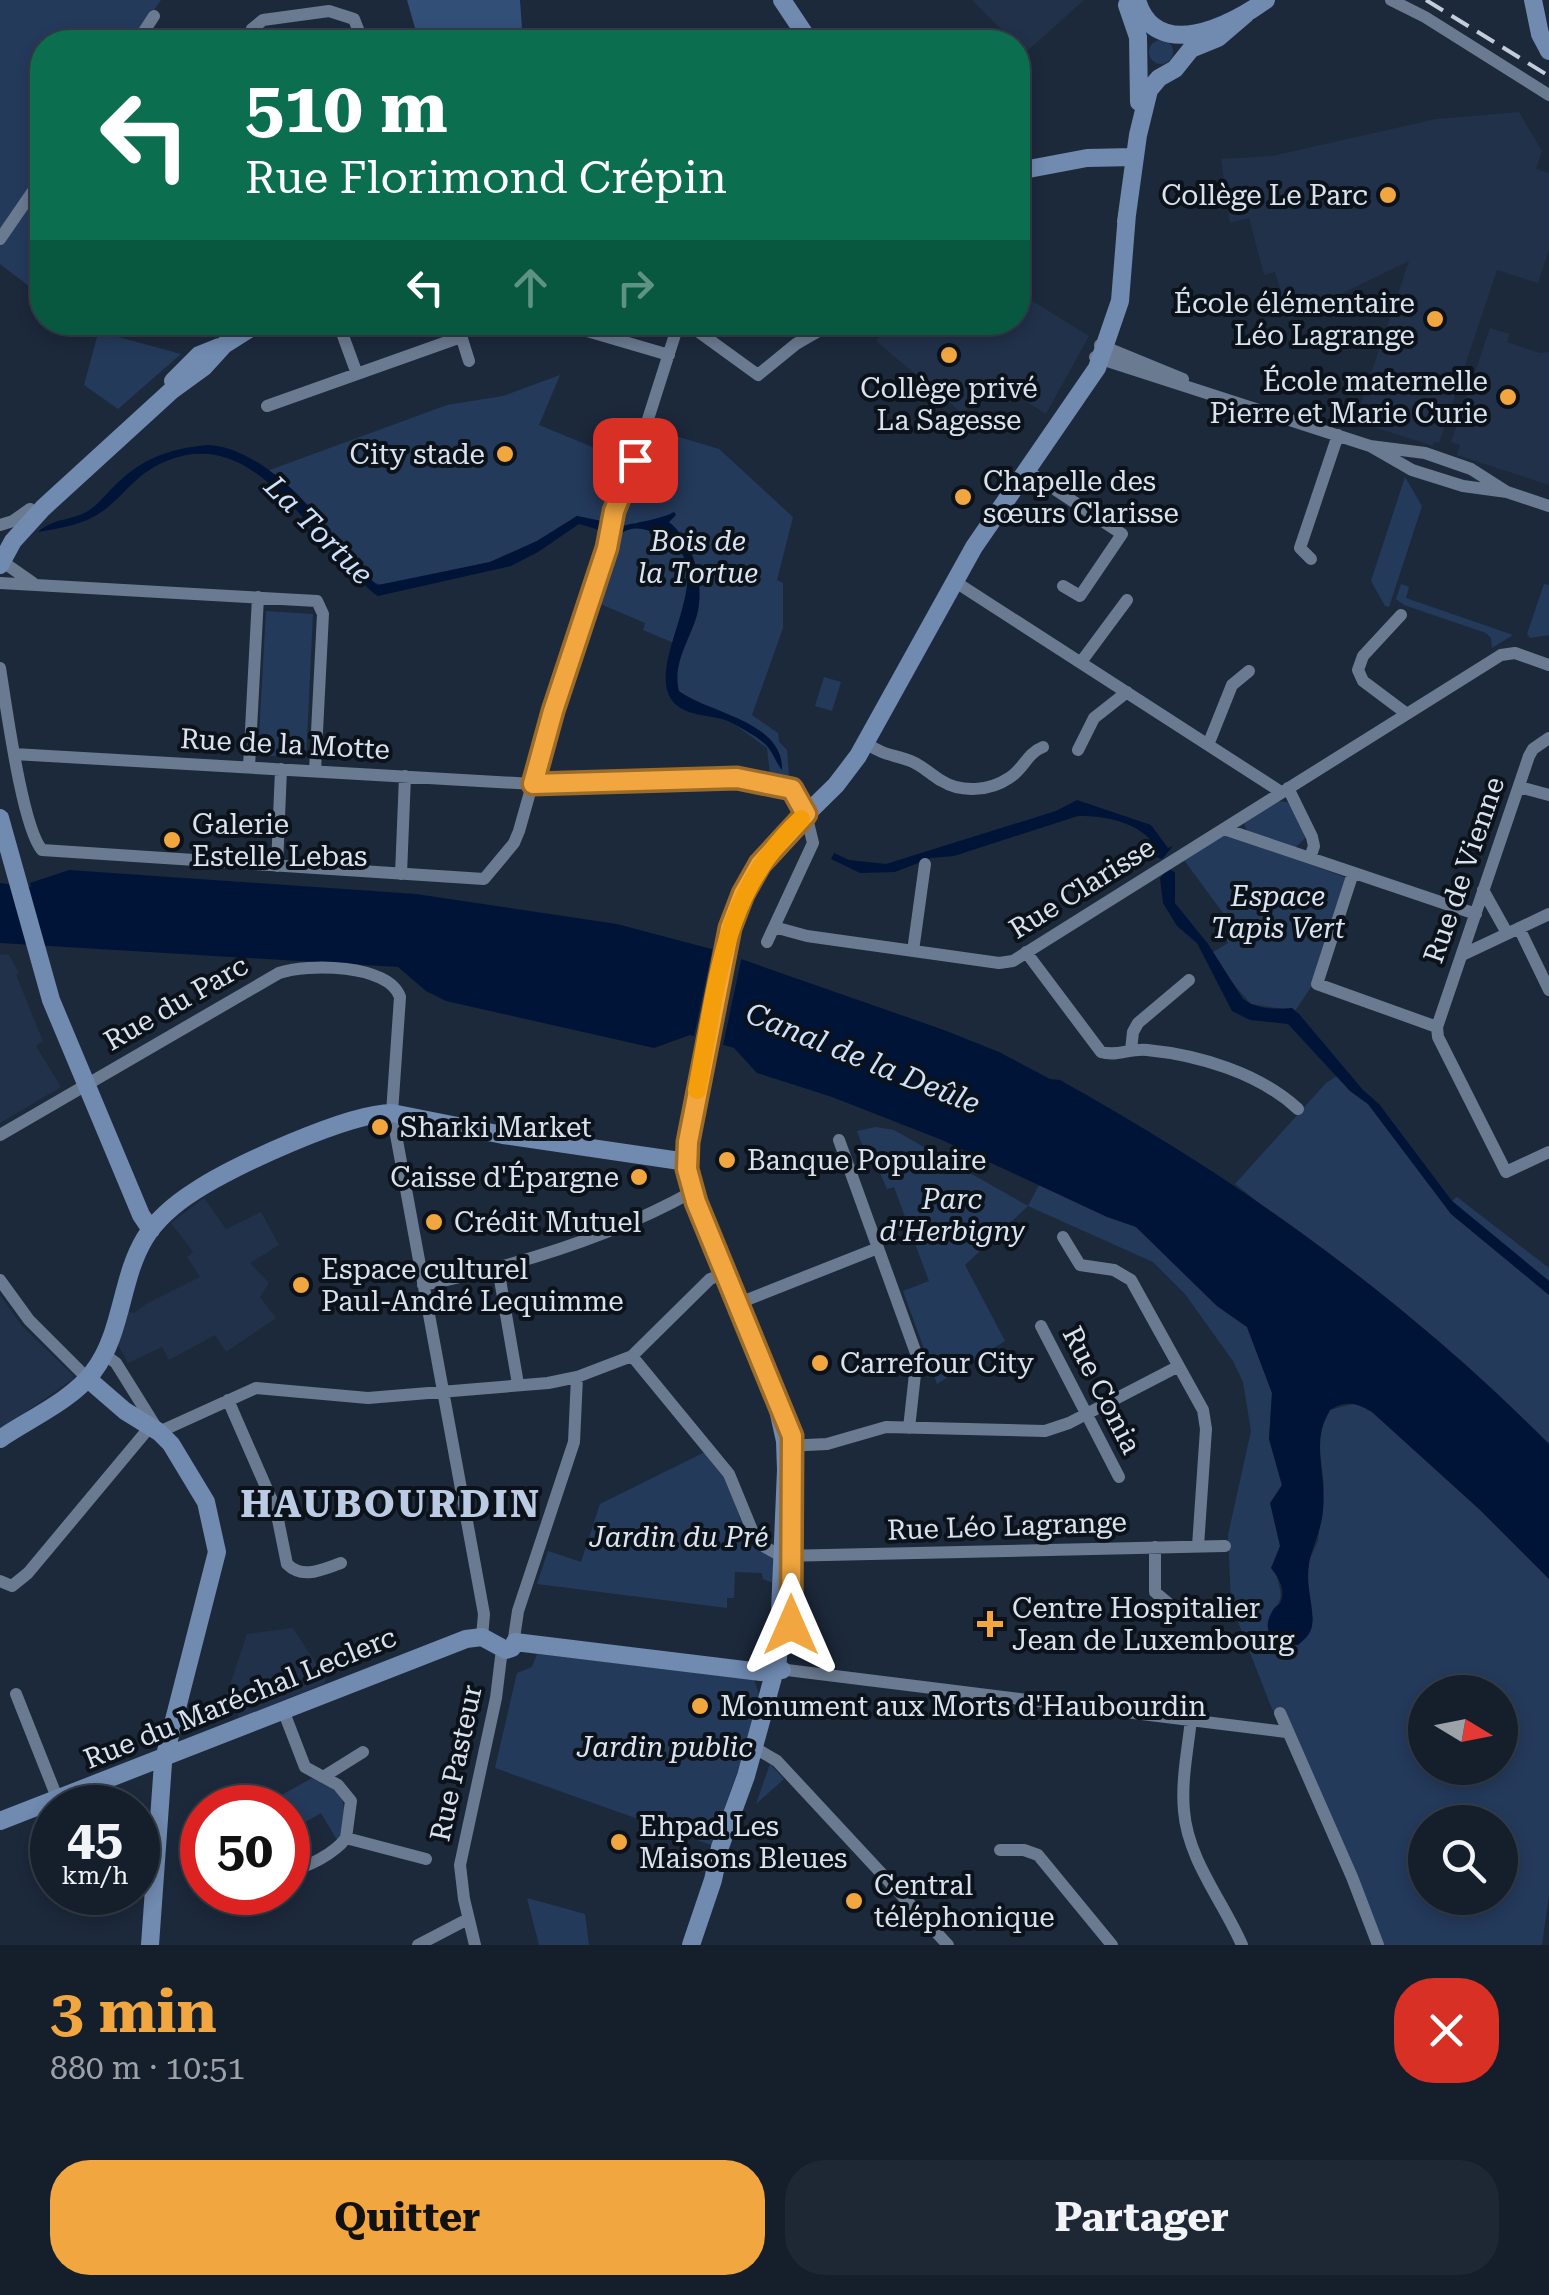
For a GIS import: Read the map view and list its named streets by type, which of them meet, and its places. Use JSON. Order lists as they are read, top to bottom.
{
  "streets": {
    "street": [
      "Rue de la Motte",
      "Rue de Vienne",
      "Rue Clarisse",
      "Rue du Parc",
      "Rue Conia",
      "Rue Léo Lagrange",
      "Rue du Maréchal Leclerc",
      "Rue Pasteur"
    ]
  },
  "districts": ["HAUBOURDIN"],
  "water": ["La Tortue", "Canal de la Deûle"],
  "parks": [
    "Bois de la Tortue",
    "Espace Tapis Vert",
    "Parc d'Herbigny",
    "Jardin du Pré",
    "Jardin public"
  ],
  "places": {
    "other": [
      "Collège Le Parc",
      "École élémentaire Léo Lagrange",
      "Collège privé La Sagesse",
      "École maternelle Pierre et Marie Curie",
      "City stade",
      "Chapelle des sœurs Clarisse",
      "Galerie Estelle Lebas",
      "Sharki Market",
      "Banque Populaire",
      "Caisse d'Épargne",
      "Crédit Mutuel",
      "Espace culturel Paul-André Lequimme",
      "Carrefour City",
      "Monument aux Morts d'Haubourdin",
      "Ehpad Les Maisons Bleues",
      "Central téléphonique"
    ],
    "health": ["Centre Hospitalier Jean de Luxembourg"]
  },
  "north": "right",
  "page": {
    "turn": ["510 m", "Rue Florimond Crépin"],
    "speed": "45 km/h",
    "limit": "50",
    "heading": ["3 min", "880 m · 10:51"],
    "buttons": ["Quitter", "Partager"]
  }
}
